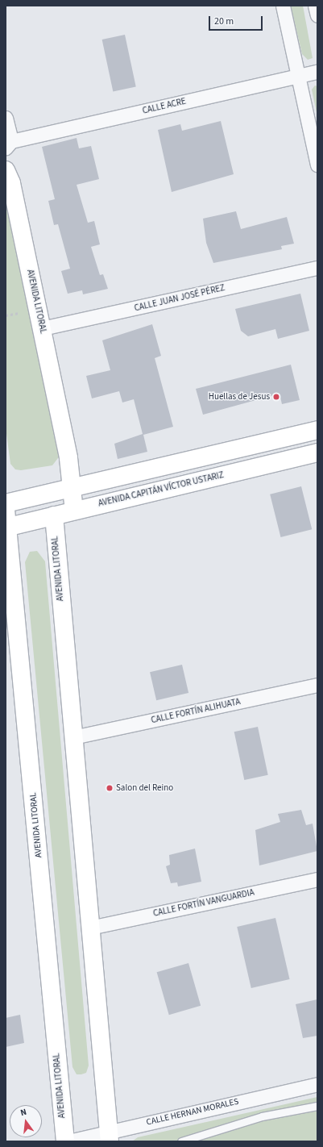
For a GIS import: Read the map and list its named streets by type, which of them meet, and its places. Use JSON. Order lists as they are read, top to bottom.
{
  "streets": {
    "main road": ["AVENIDA LITORAL", "AVENIDA CAPITÁN VÍCTOR USTARIZ"],
    "street": [
      "CALLE ACRE",
      "CALLE JUAN JOSÉ PÉREZ",
      "CALLE FORTÍN ALIHUATA",
      "CALLE FORTÍN VANGUARDIA",
      "CALLE HERNAN MORALES"
    ]
  },
  "crossings": [
    ["CALLE JUAN JOSÉ PÉREZ", "AVENIDA LITORAL"],
    ["AVENIDA LITORAL", "AVENIDA CAPITÁN VÍCTOR USTARIZ"],
    ["AVENIDA LITORAL", "CALLE FORTÍN ALIHUATA"],
    ["AVENIDA LITORAL", "CALLE FORTÍN VANGUARDIA"],
    ["AVENIDA LITORAL", "CALLE HERNAN MORALES"]
  ],
  "places": ["Huellas de Jesus", "Salon del Reino"],
  "scale_bar": "20 m",
  "north": "top"
}
